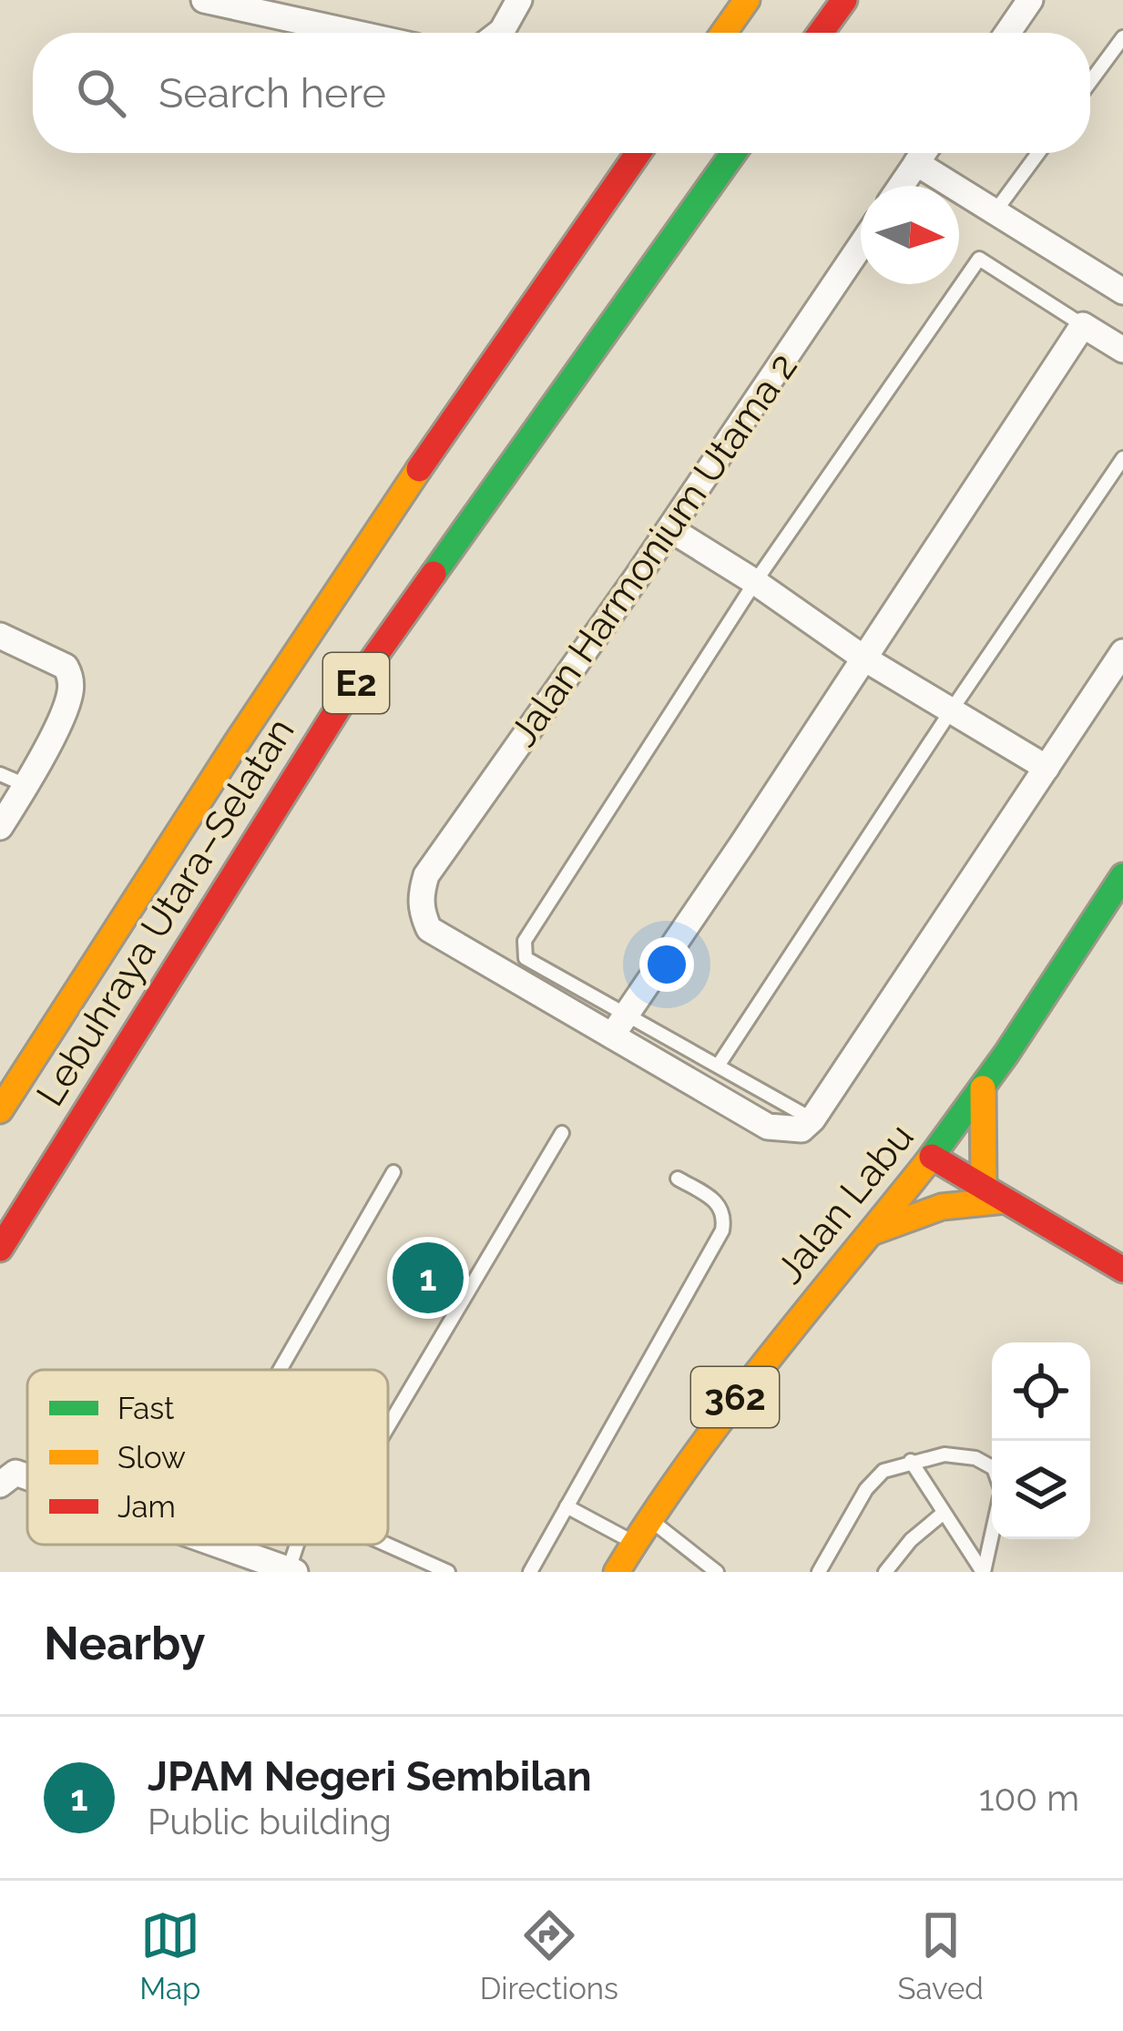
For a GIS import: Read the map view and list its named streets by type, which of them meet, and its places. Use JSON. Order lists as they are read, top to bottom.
{
  "streets": {
    "main road": [
      "E2",
      "Lebuhraya Utara–Selatan",
      "Jalan Labu",
      "362"
    ],
    "street": ["Jalan Harmonium Utama 2"]
  },
  "legend": ["Fast", "Slow", "Jam"],
  "north": "right",
  "page": {
    "search": "Search here",
    "pins": "1",
    "heading": "Nearby",
    "list": [
      {
        "mark": "1",
        "name": "JPAM Negeri Sembilan",
        "note": "Public building",
        "value": "100 m"
      }
    ],
    "nav": ["Map", "Directions", "Saved"]
  }
}
